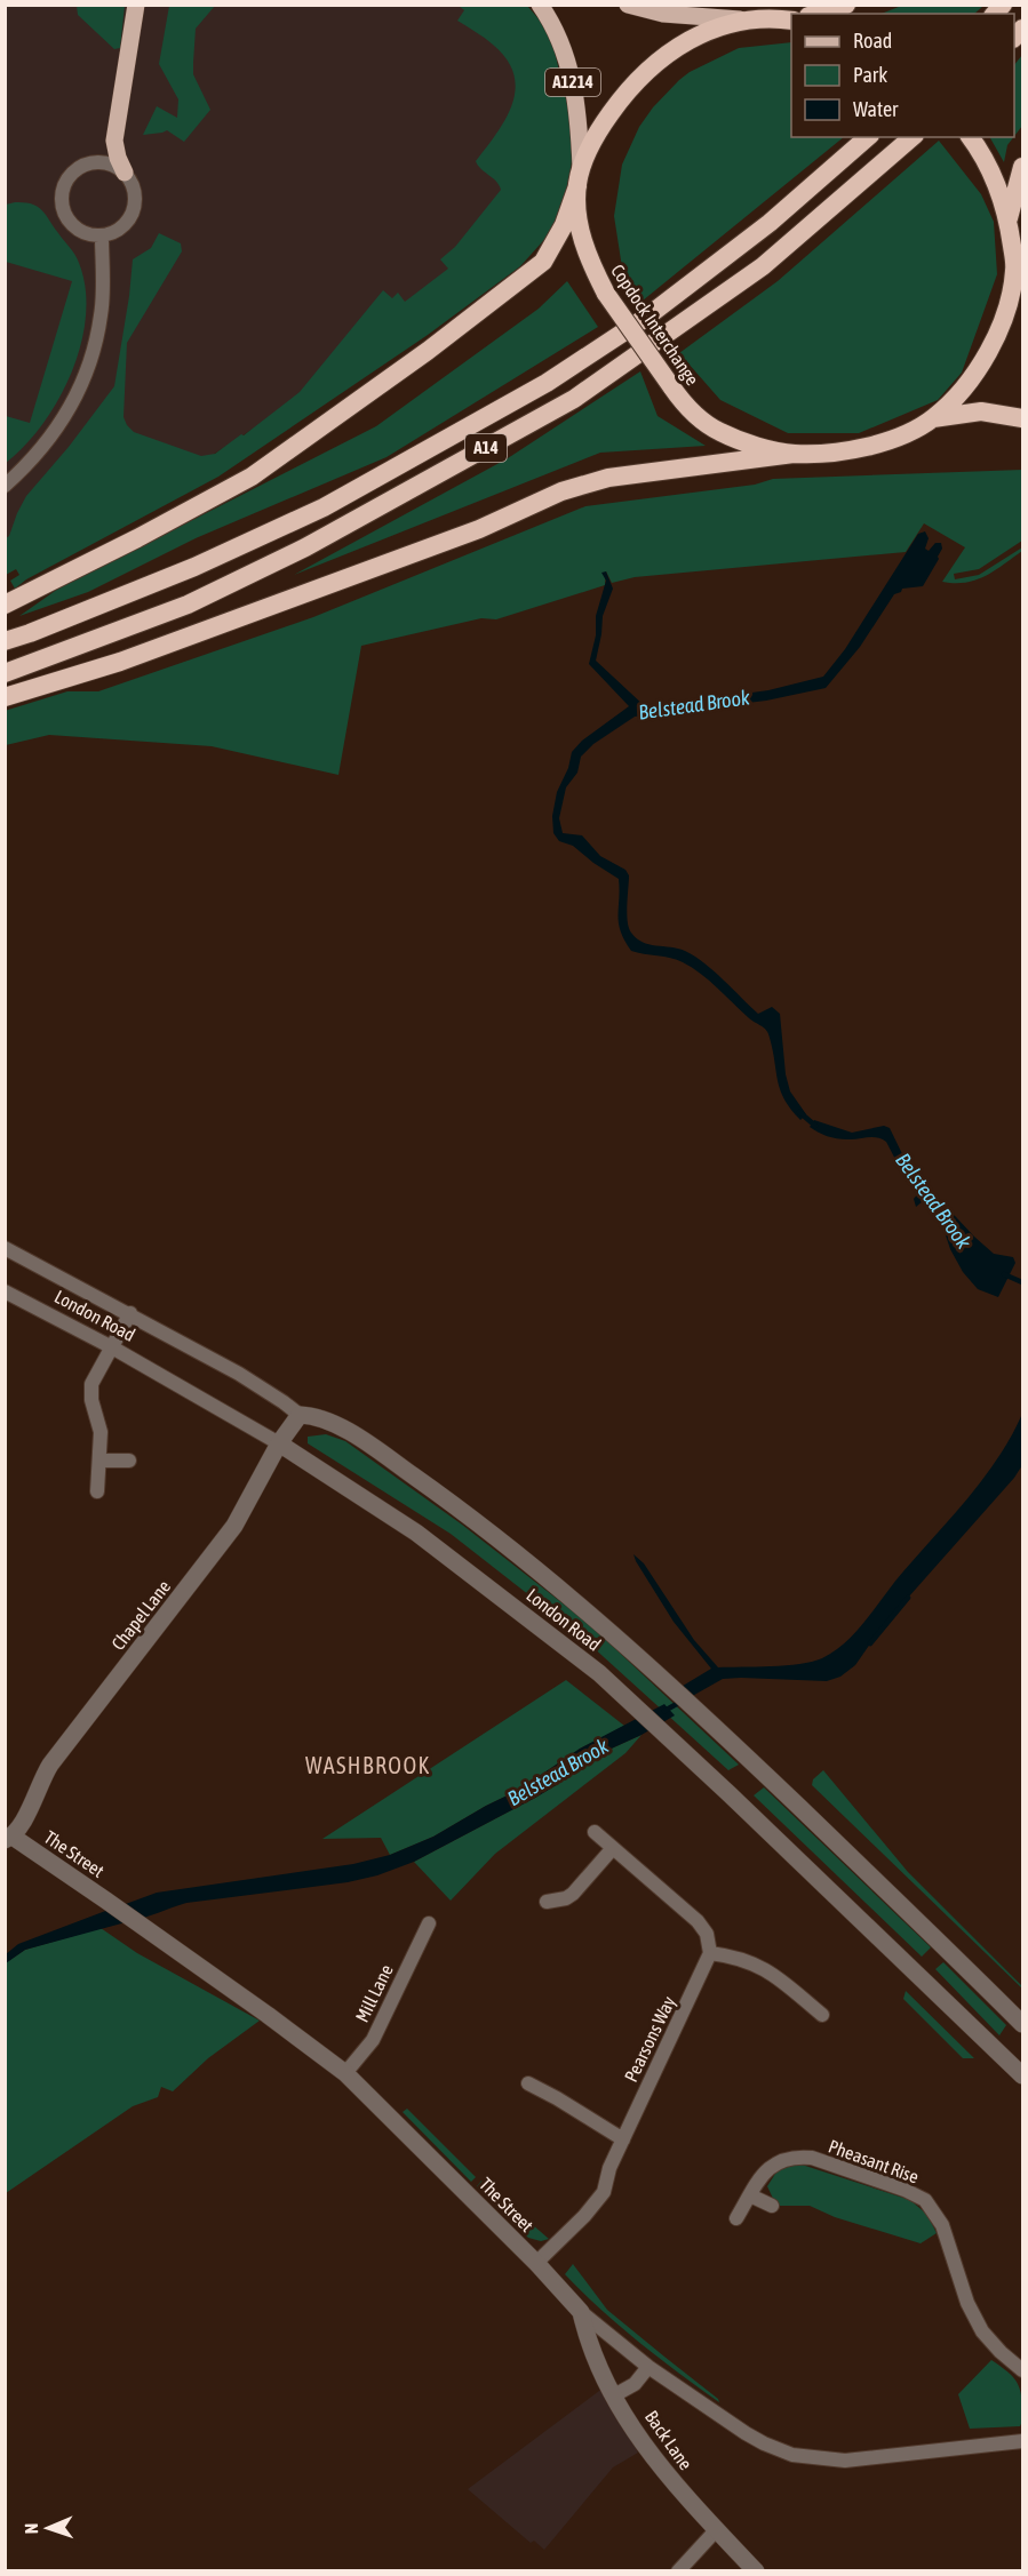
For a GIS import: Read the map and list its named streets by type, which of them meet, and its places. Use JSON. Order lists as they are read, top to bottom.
{
  "streets": {
    "highway": ["Copdock Interchange", "A14"],
    "main road": ["A1214"],
    "street": [
      "London Road",
      "Chapel Lane",
      "The Street",
      "Mill Lane",
      "Pearsons Way",
      "Pheasant Rise",
      "Back Lane"
    ]
  },
  "crossings": [
    ["A1214", "Copdock Interchange"],
    ["London Road", "Chapel Lane"],
    ["Chapel Lane", "The Street"],
    ["The Street", "Mill Lane"],
    ["The Street", "Pearsons Way"],
    ["The Street", "Back Lane"]
  ],
  "districts": ["WASHBROOK"],
  "water": ["Belstead Brook"],
  "legend": ["Road", "Park", "Water"],
  "north": "left"
}
